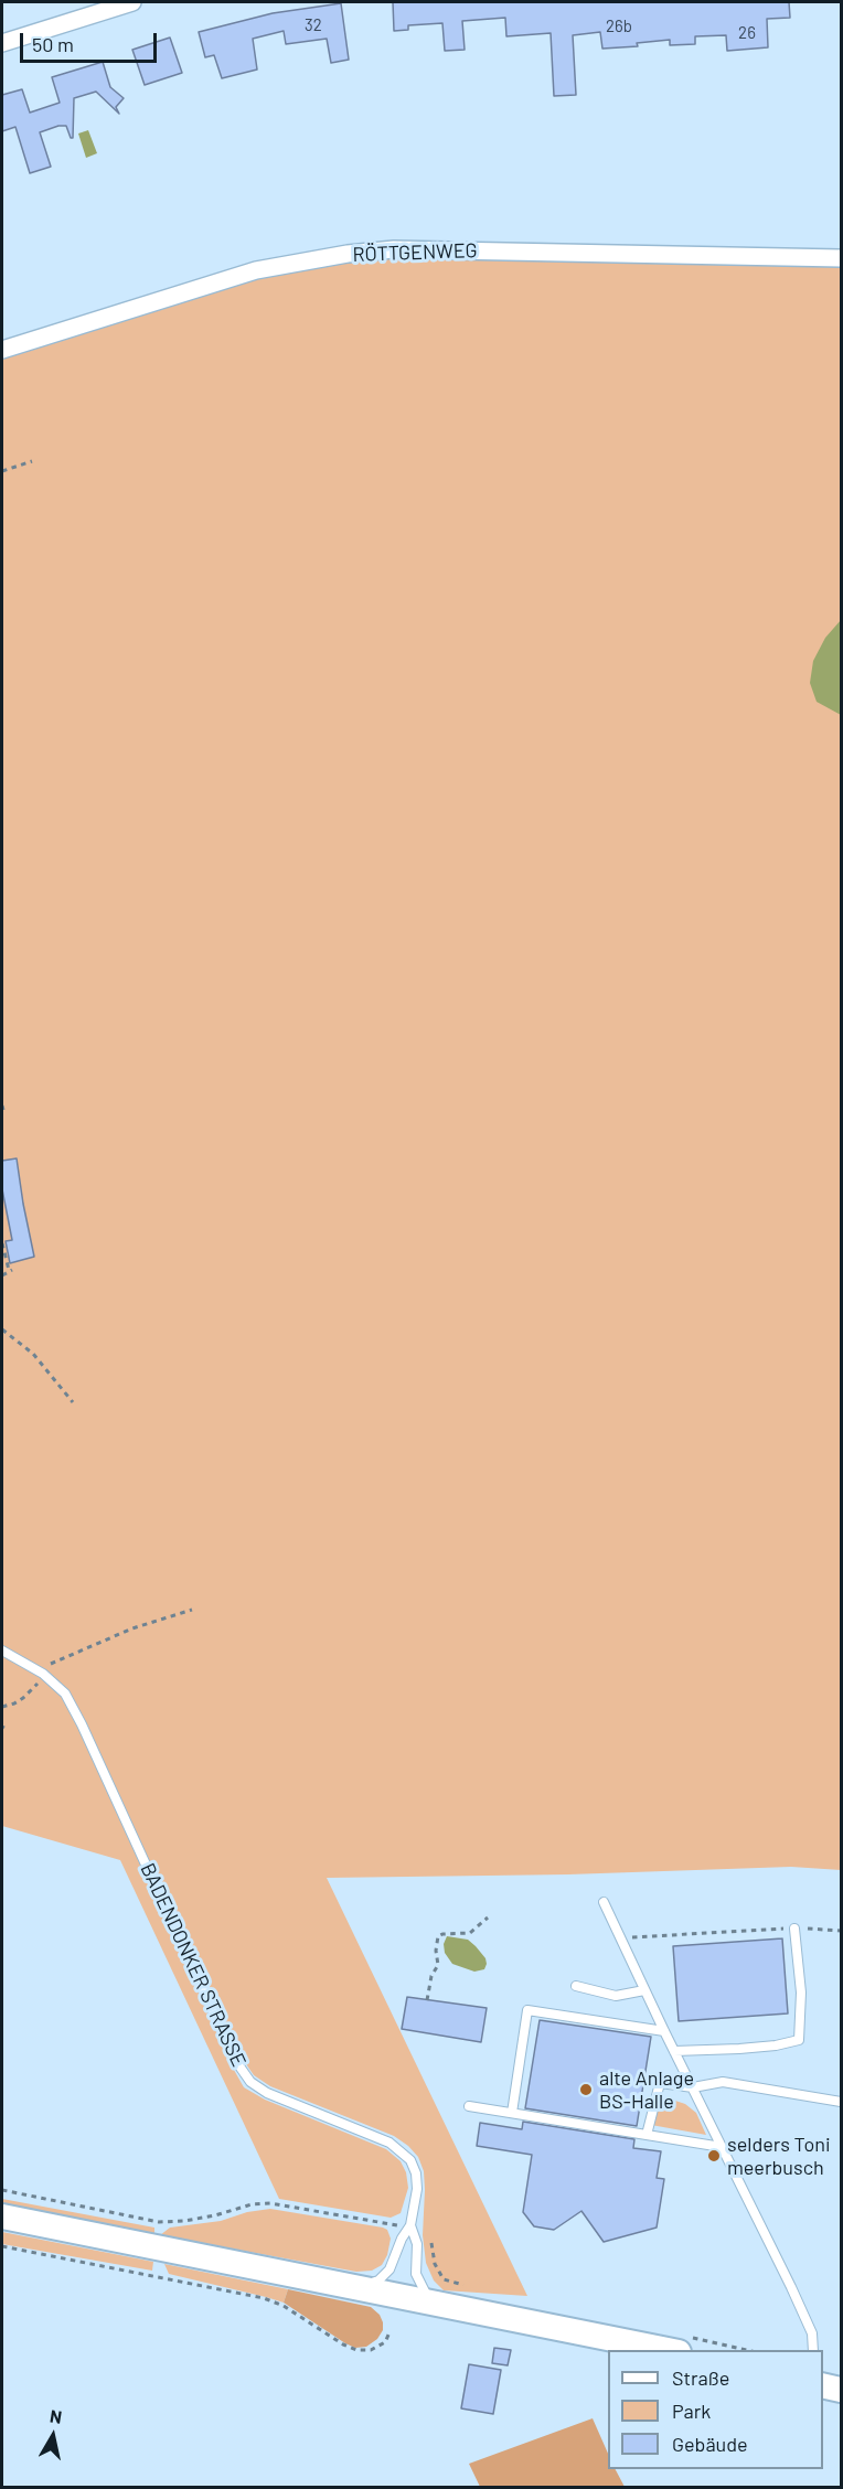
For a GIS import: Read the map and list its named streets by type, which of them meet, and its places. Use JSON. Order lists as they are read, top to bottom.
{
  "streets": {
    "street": ["RÖTTGENWEG"],
    "lane": ["BADENDONKER STRASSE"]
  },
  "places": ["alte Anlage BS-Halle", "selders Toni meerbusch"],
  "house_numbers": ["32", "26b", "26"],
  "legend": ["Straße", "Park", "Gebäude"],
  "scale_bar": "50 m",
  "north": "top"
}
